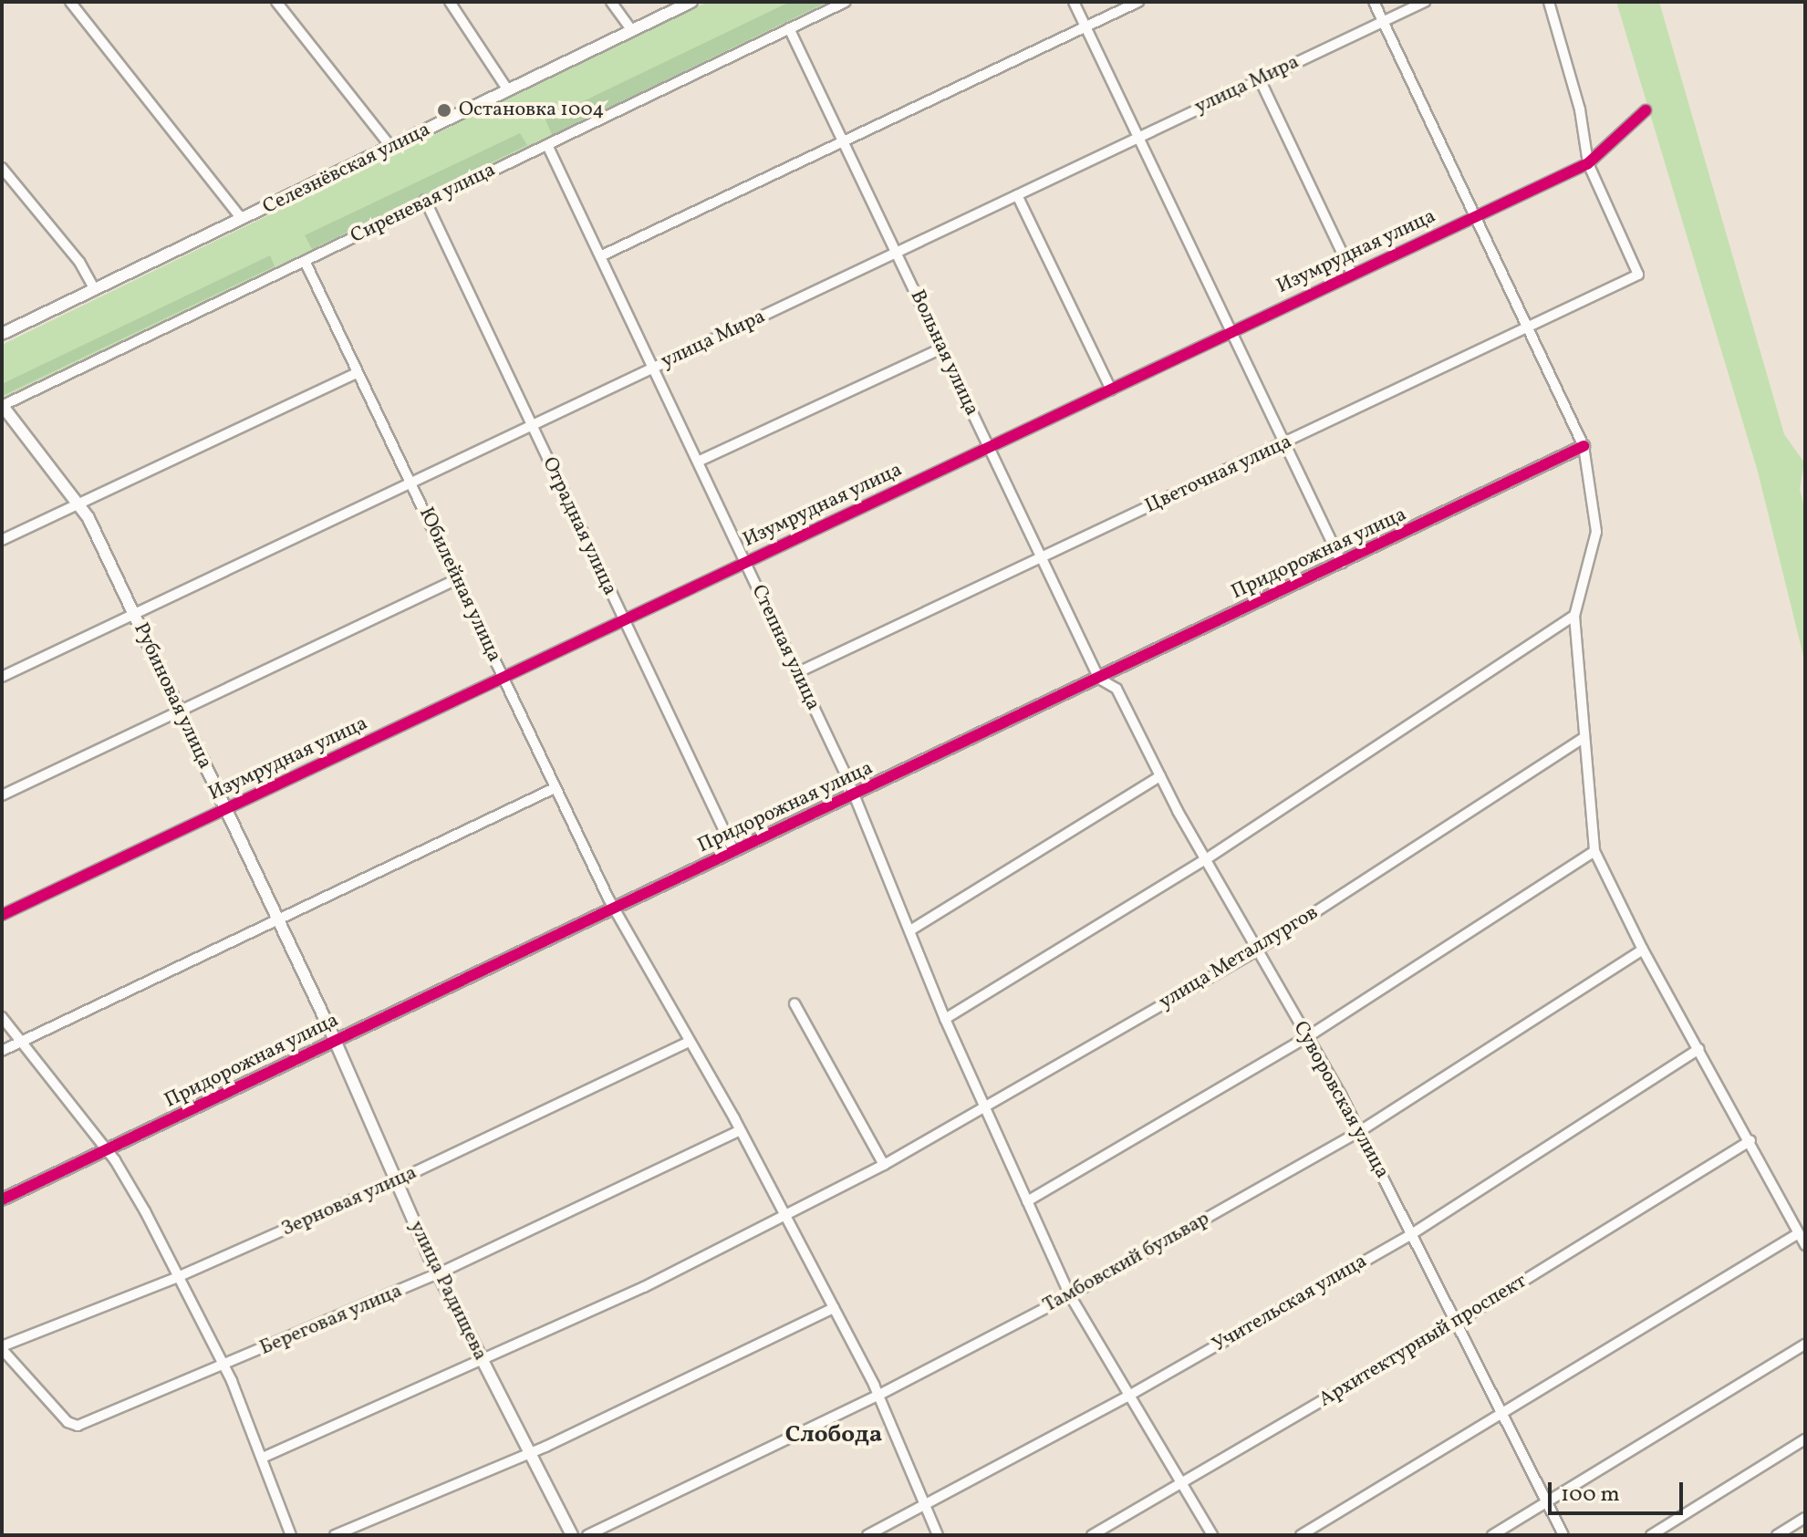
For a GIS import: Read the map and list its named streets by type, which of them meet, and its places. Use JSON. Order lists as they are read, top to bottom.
{
  "streets": {
    "street": [
      "улица Мира",
      "Селезнёвская улица",
      "Сиреневая улица",
      "Изумрудная улица",
      "Вольная улица",
      "Цветочная улица",
      "Отрадная улица",
      "Придорожная улица",
      "Юбилейная улица",
      "Степная улица",
      "Рубиновая улица",
      "улица Металлургов",
      "Суворовская улица",
      "Зерновая улица",
      "Тамбовский бульвар",
      "улица Радищева",
      "Учительская улица",
      "Береговая улица",
      "Архитектурный проспект"
    ]
  },
  "crossings": [
    ["улица Мира", "Вольная улица"],
    ["улица Мира", "Отрадная улица"],
    ["улица Мира", "Юбилейная улица"],
    ["улица Мира", "Степная улица"],
    ["улица Мира", "Рубиновая улица"],
    ["Сиреневая улица", "Вольная улица"],
    ["Сиреневая улица", "Отрадная улица"],
    ["Сиреневая улица", "Юбилейная улица"],
    ["Сиреневая улица", "Степная улица"],
    ["Сиреневая улица", "Рубиновая улица"],
    ["Изумрудная улица", "Вольная улица"],
    ["Изумрудная улица", "Цветочная улица"],
    ["Изумрудная улица", "Отрадная улица"],
    ["Изумрудная улица", "Юбилейная улица"],
    ["Изумрудная улица", "Степная улица"],
    ["Изумрудная улица", "Рубиновая улица"],
    ["Вольная улица", "Цветочная улица"],
    ["Вольная улица", "Придорожная улица"],
    ["Вольная улица", "Суворовская улица"],
    ["Цветочная улица", "Степная улица"],
    ["Отрадная улица", "Придорожная улица"],
    ["Придорожная улица", "Юбилейная улица"],
    ["Придорожная улица", "Степная улица"],
    ["Придорожная улица", "Рубиновая улица"],
    ["Придорожная улица", "Суворовская улица"],
    ["Придорожная улица", "улица Радищева"],
    ["Юбилейная улица", "улица Металлургов"],
    ["Юбилейная улица", "Зерновая улица"],
    ["Юбилейная улица", "Тамбовский бульвар"],
    ["Юбилейная улица", "Учительская улица"],
    ["Юбилейная улица", "Береговая улица"],
    ["Степная улица", "улица Металлургов"],
    ["Рубиновая улица", "улица Радищева"],
    ["улица Металлургов", "Суворовская улица"],
    ["Суворовская улица", "Тамбовский бульвар"],
    ["Суворовская улица", "Учительская улица"],
    ["Суворовская улица", "Архитектурный проспект"],
    ["Зерновая улица", "улица Радищева"],
    ["Зерновая улица", "Береговая улица"],
    ["улица Радищева", "Береговая улица"]
  ],
  "districts": ["Слобода"],
  "places": ["Остановка 1004"],
  "scale_bar": "100 m"
}
